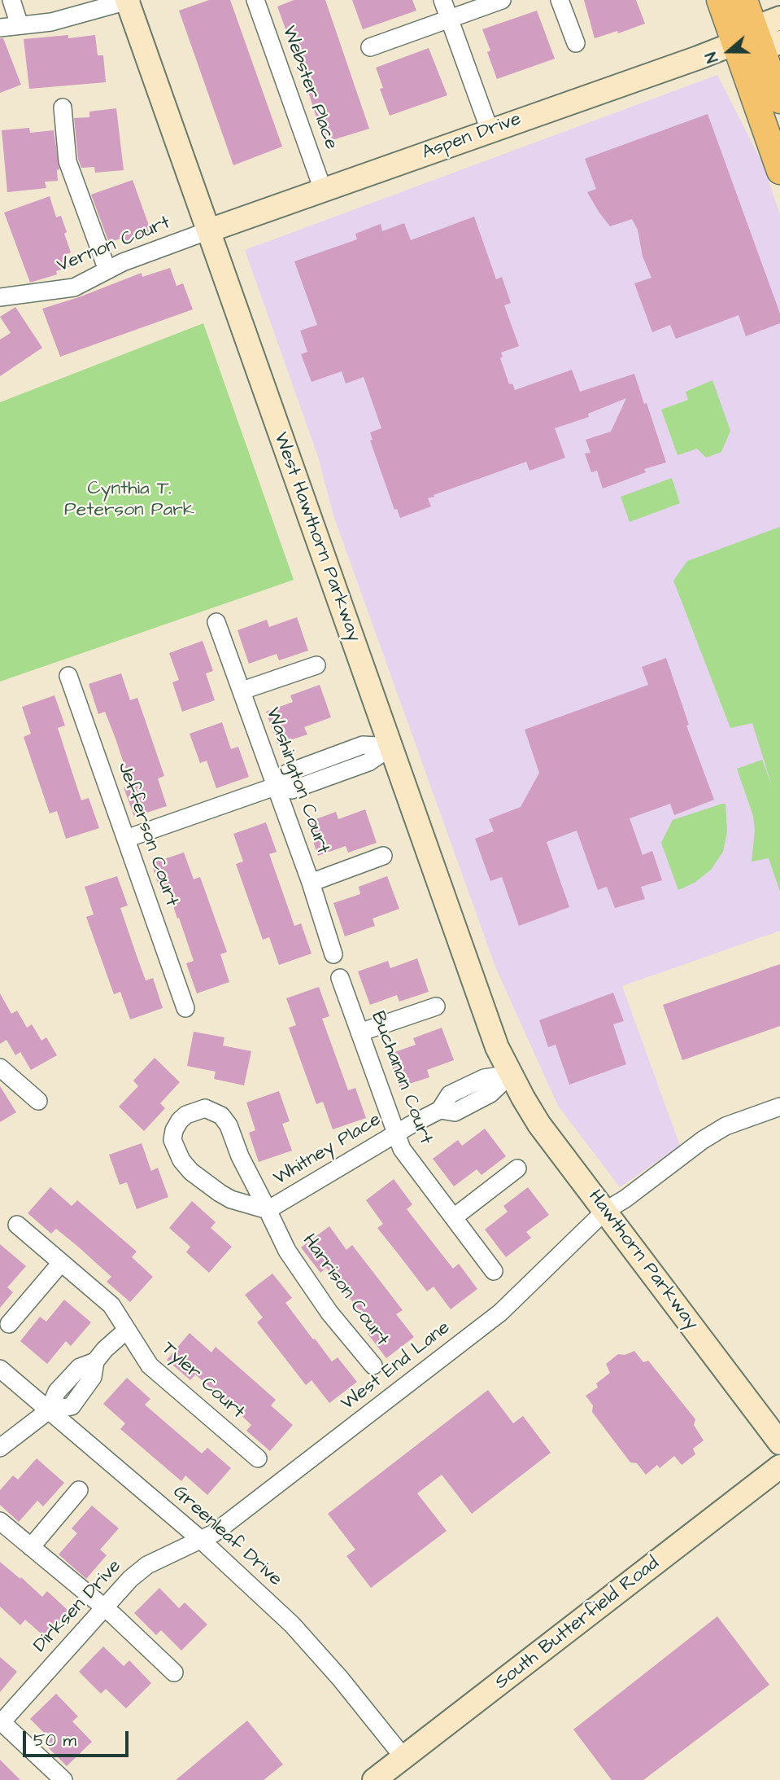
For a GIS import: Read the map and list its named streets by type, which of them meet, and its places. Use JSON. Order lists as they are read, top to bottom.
{
  "streets": {
    "street": [
      "Webster Place",
      "Aspen Drive",
      "Vernon Court",
      "West Hawthorn Parkway",
      "Washington Court",
      "Jefferson Court",
      "Buchanan Court",
      "Whitney Place",
      "Hawthorn Parkway",
      "Harrison Court",
      "West End Lane",
      "Tyler Court",
      "Greenleaf Drive",
      "Dirksen Drive",
      "South Butterfield Road"
    ]
  },
  "crossings": [
    ["Webster Place", "Aspen Drive"],
    ["Aspen Drive", "Vernon Court"],
    ["Aspen Drive", "West Hawthorn Parkway"],
    ["Vernon Court", "West Hawthorn Parkway"],
    ["West Hawthorn Parkway", "Whitney Place"],
    ["West Hawthorn Parkway", "Hawthorn Parkway"],
    ["Buchanan Court", "Whitney Place"],
    ["Whitney Place", "Hawthorn Parkway"],
    ["Whitney Place", "Harrison Court"],
    ["Hawthorn Parkway", "West End Lane"],
    ["West End Lane", "Greenleaf Drive"],
    ["West End Lane", "Dirksen Drive"],
    ["Greenleaf Drive", "Dirksen Drive"],
    ["Greenleaf Drive", "South Butterfield Road"]
  ],
  "parks": ["Cynthia T. Peterson Park"],
  "scale_bar": "50 m",
  "north": "left"
}
